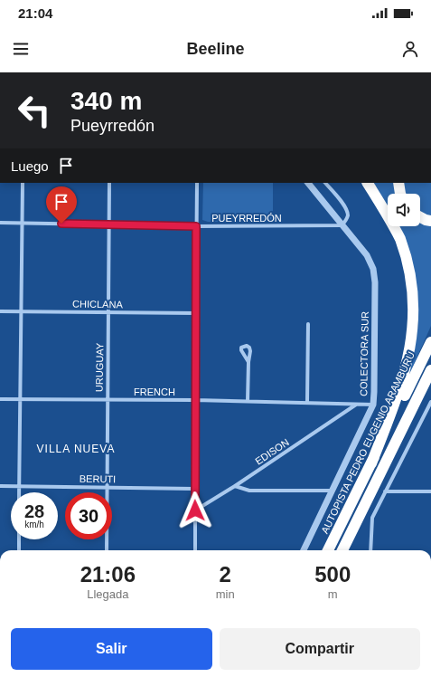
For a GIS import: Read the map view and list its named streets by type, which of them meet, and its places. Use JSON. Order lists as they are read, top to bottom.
{
  "streets": {
    "highway": ["AUTOPISTA PEDRO EUGENIO ARAMBURU"],
    "street": [
      "PUEYRREDÓN",
      "CHICLANA",
      "COLECTORA SUR",
      "URUGUAY",
      "FRENCH",
      "EDISON",
      "BERUTI"
    ]
  },
  "crossings": [
    ["PUEYRREDÓN", "COLECTORA SUR"],
    ["PUEYRREDÓN", "URUGUAY"],
    ["CHICLANA", "URUGUAY"],
    ["COLECTORA SUR", "FRENCH"],
    ["URUGUAY", "FRENCH"],
    ["URUGUAY", "BERUTI"],
    ["FRENCH", "EDISON"]
  ],
  "districts": ["VILLA NUEVA"],
  "page": {
    "status": "21:04",
    "header": "Beeline",
    "turn": ["340 m", "Pueyrredón"],
    "then": "Luego",
    "speed": "28 km/h",
    "limit": "30",
    "eta": [
      "21:06",
      "Llegada",
      "2",
      "min",
      "500",
      "m"
    ],
    "buttons": ["Salir", "Compartir"]
  }
}
